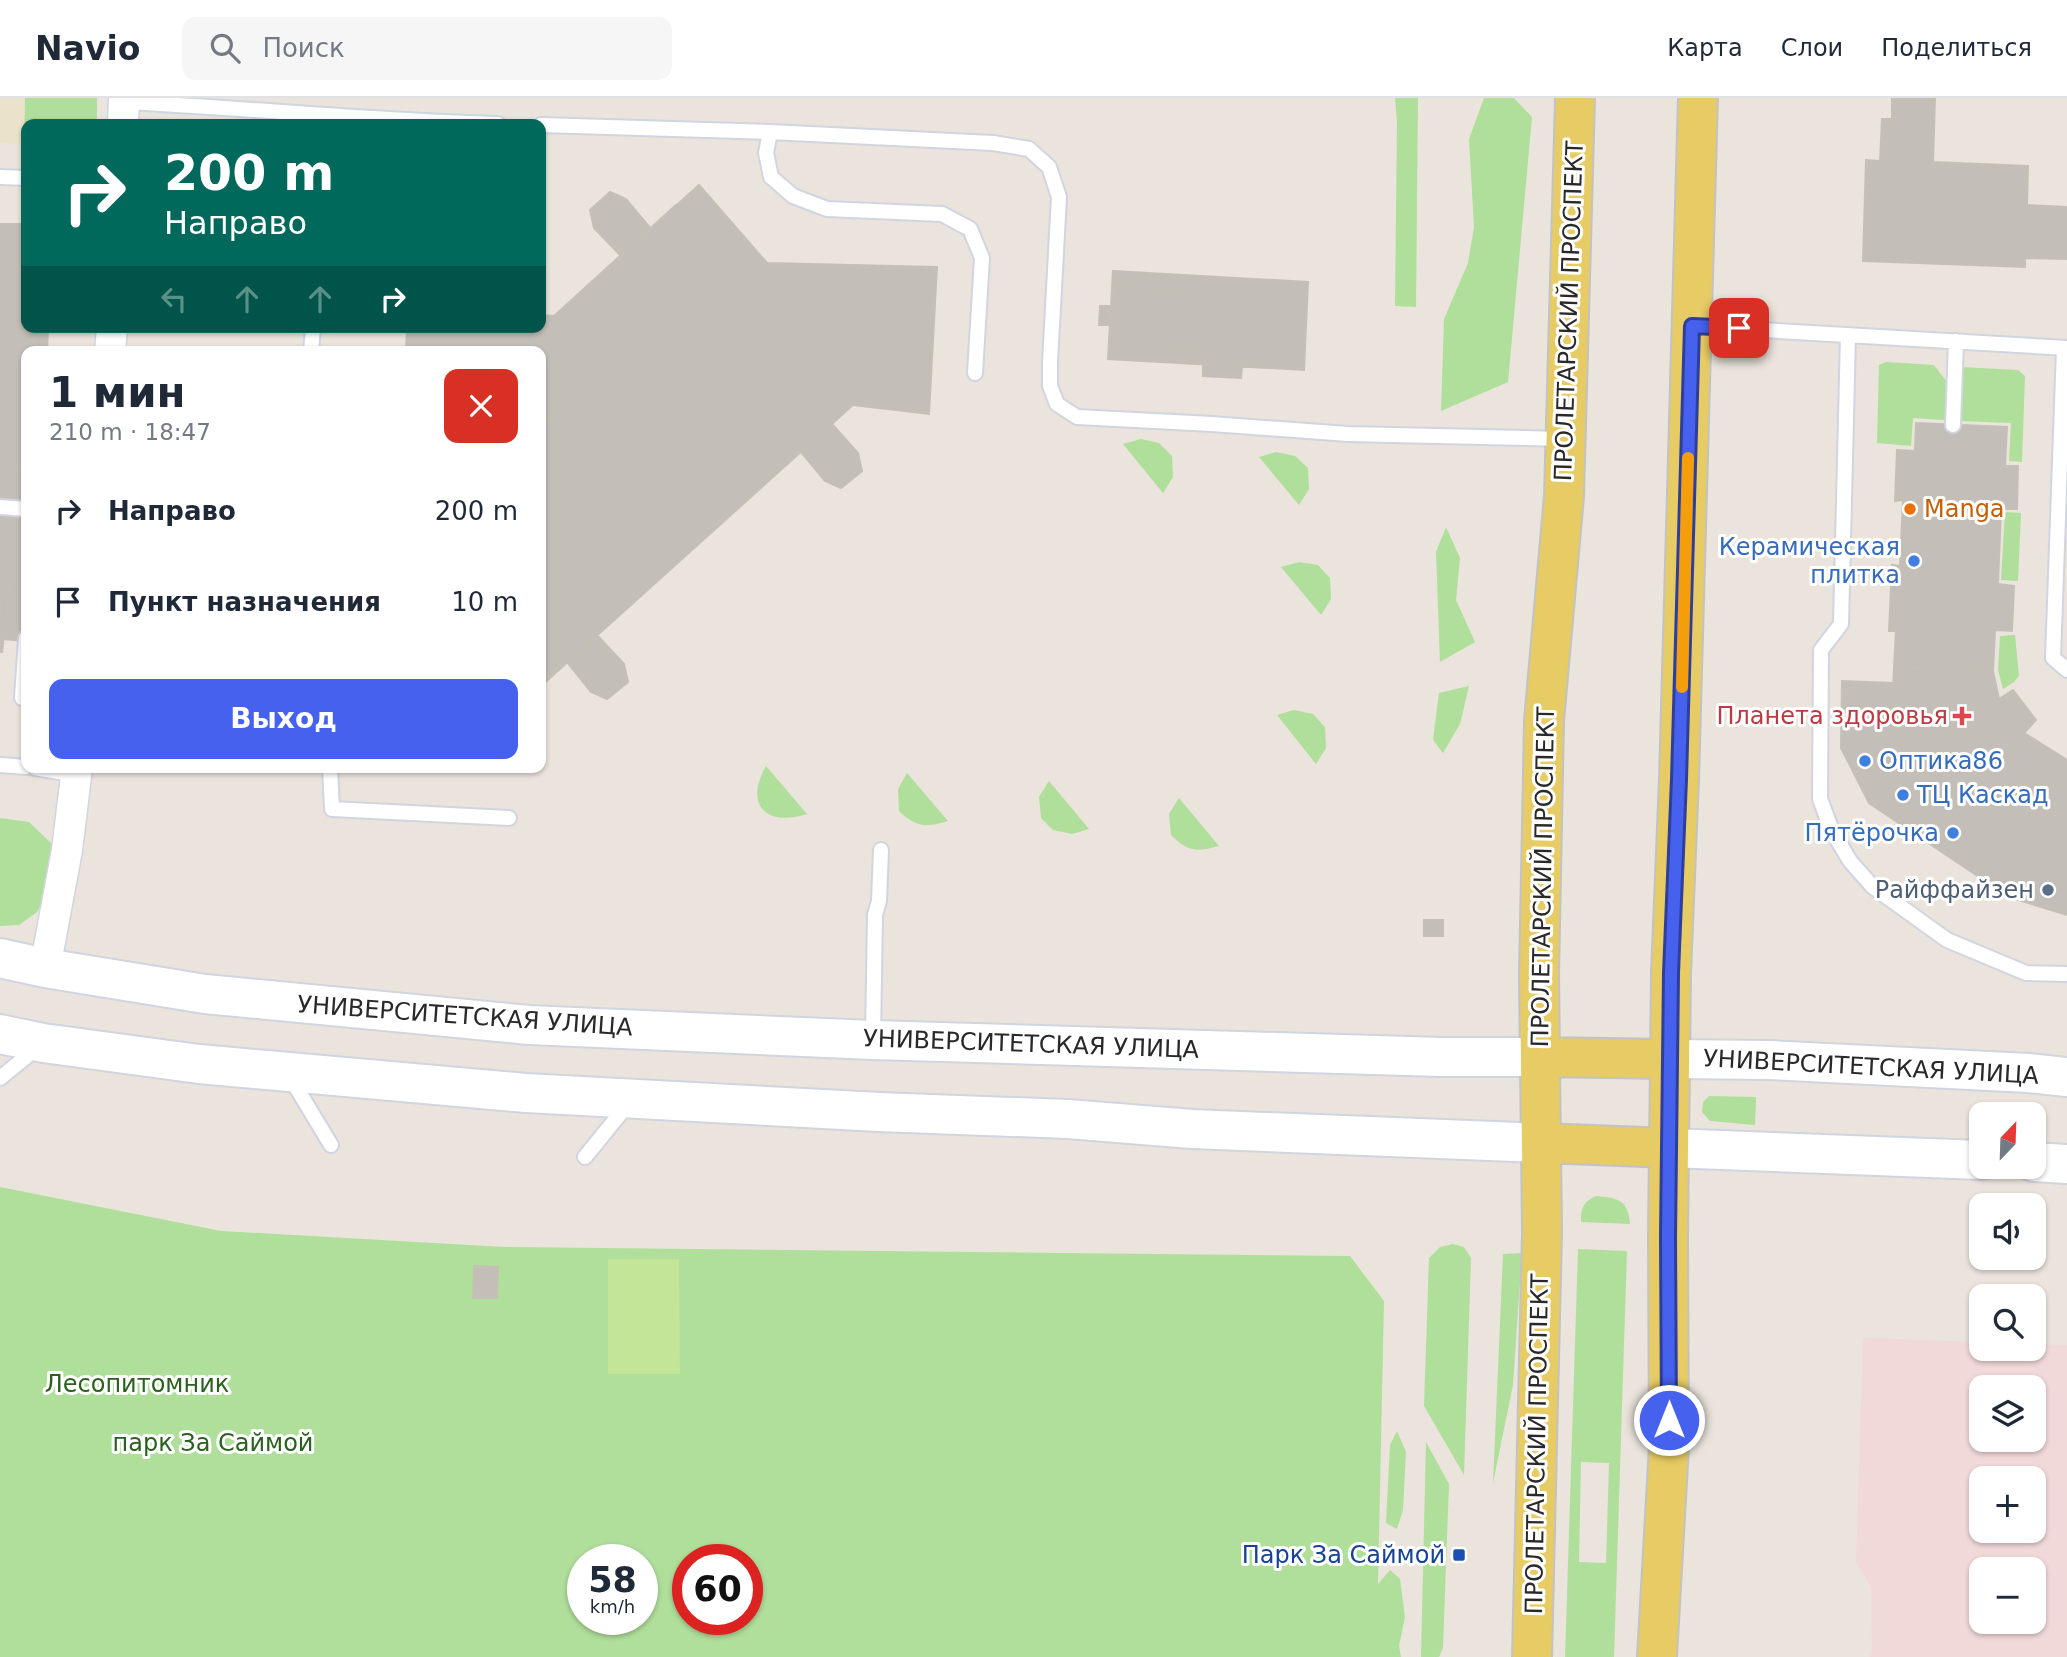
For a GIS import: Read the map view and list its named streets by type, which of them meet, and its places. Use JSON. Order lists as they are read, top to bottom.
{
  "streets": {
    "main road": ["ПРОЛЕТАРСКИЙ ПРОСПЕКТ", "УНИВЕРСИТЕТСКАЯ УЛИЦА"]
  },
  "crossings": [
    ["ПРОЛЕТАРСКИЙ ПРОСПЕКТ", "УНИВЕРСИТЕТСКАЯ УЛИЦА"]
  ],
  "parks": ["Лесопитомник", "парк За Саймой"],
  "places": {
    "other": [
      "Manga",
      "Керамическая плитка",
      "Оптика86",
      "ТЦ Каскад",
      "Пятёрочка",
      "Райффайзен"
    ],
    "health": ["Планета здоровья"],
    "transit": ["Парк За Саймой"]
  },
  "north": "top right",
  "page": {
    "header": "Navio",
    "search": "Поиск",
    "nav": ["Карта", "Слои", "Поделиться"],
    "turn": ["200 m", "Направо"],
    "heading": ["1 мин", "210 m · 18:47"],
    "list": [
      {
        "name": "Направо",
        "value": "200 m"
      },
      {
        "name": "Пункт назначения",
        "value": "10 m"
      }
    ],
    "buttons": "Выход",
    "map_buttons": ["+", "−"],
    "speed": "58 km/h",
    "limit": "60"
  }
}
